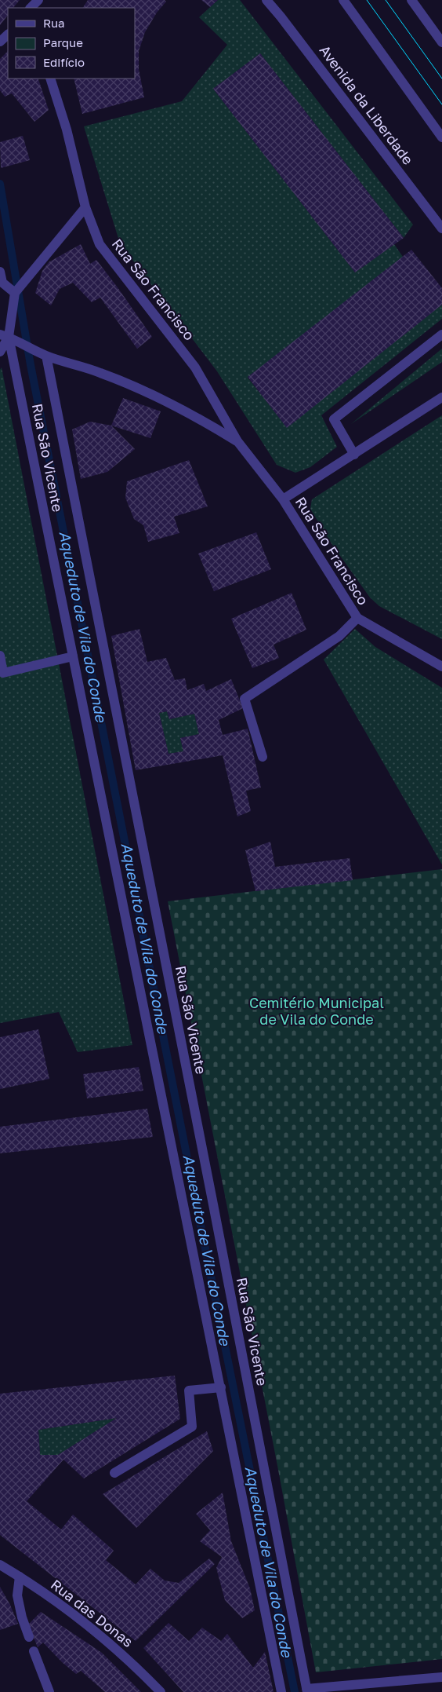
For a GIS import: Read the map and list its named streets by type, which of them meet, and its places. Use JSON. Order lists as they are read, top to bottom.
{
  "streets": {
    "street": [
      "Avenida da Liberdade",
      "Rua São Francisco",
      "Rua São Vicente",
      "Rua das Donas"
    ]
  },
  "crossings": [
    ["Rua São Francisco", "Rua São Vicente"]
  ],
  "water": ["Aqueduto de Vila do Conde"],
  "parks": ["Cemitério Municipal de Vila do Conde"],
  "legend": ["Rua", "Parque", "Edifício"]
}
